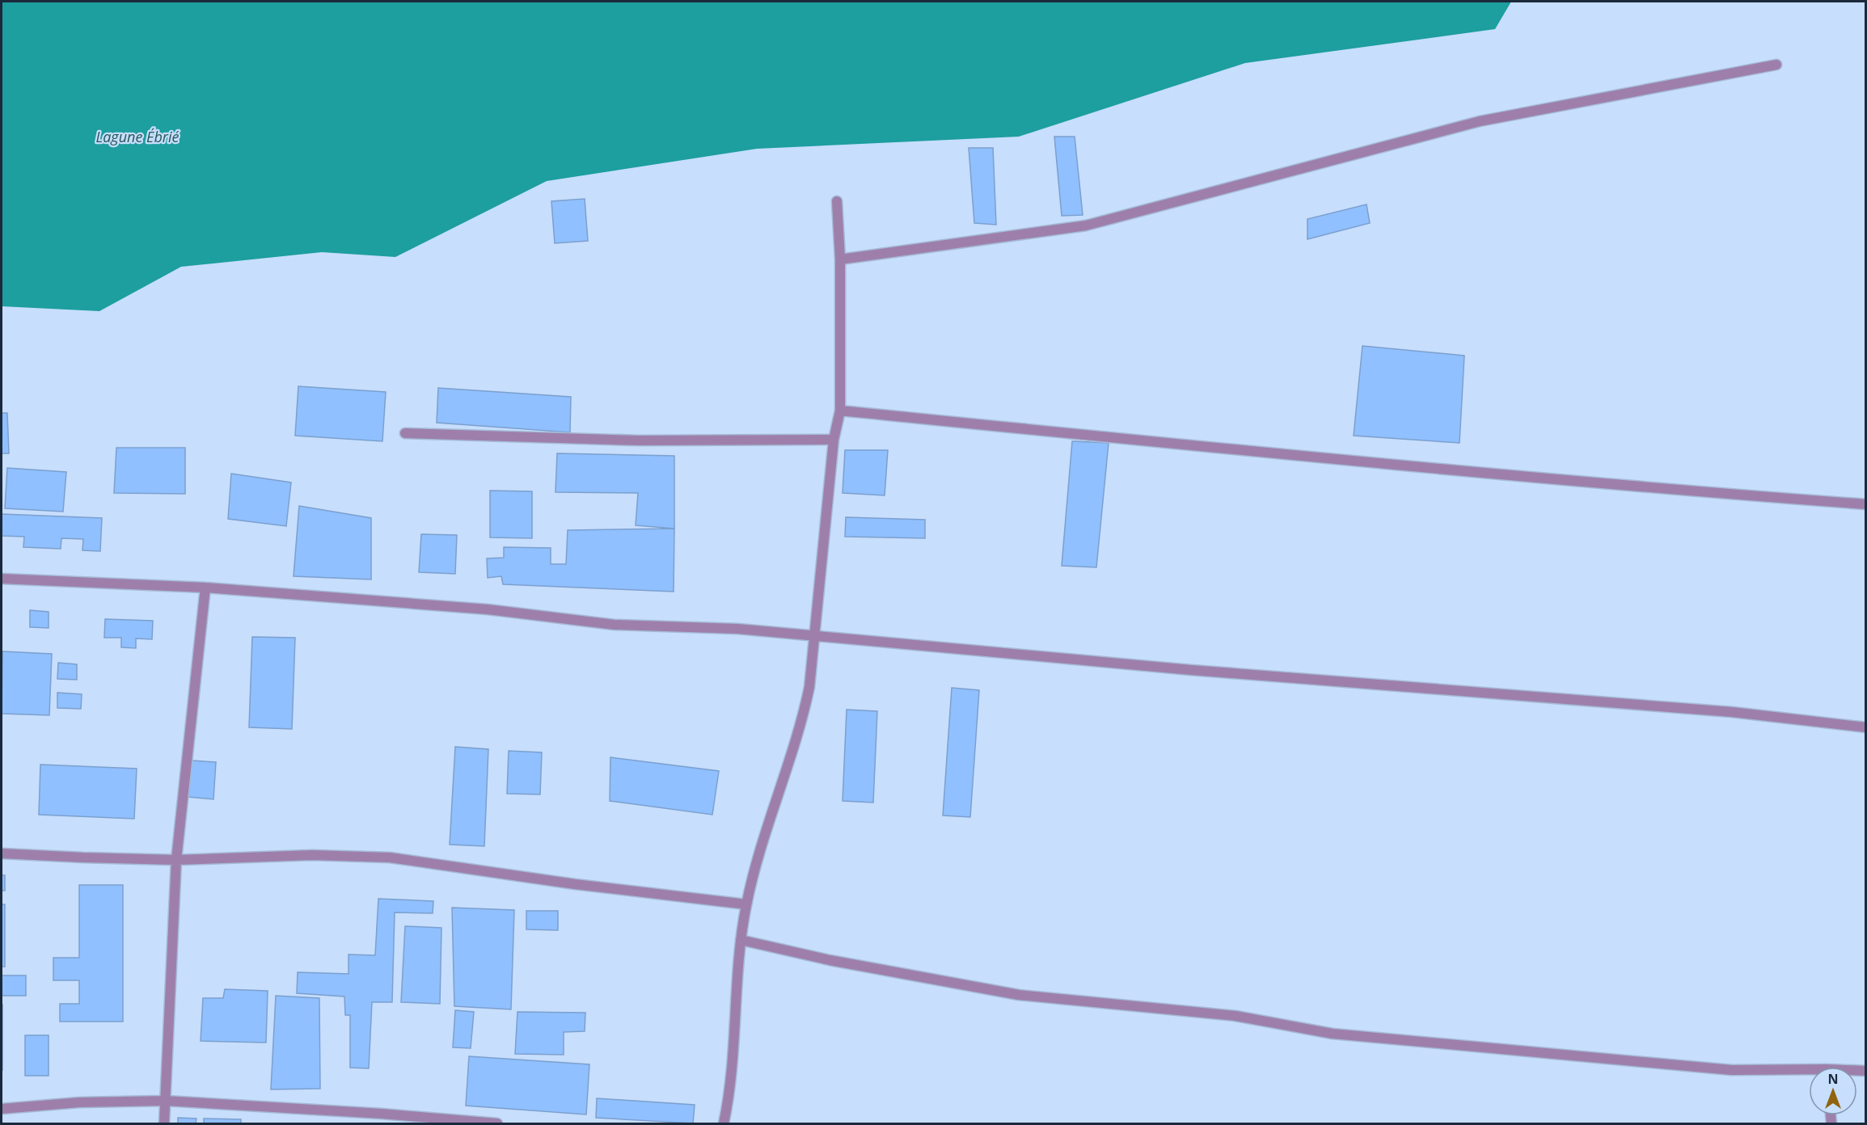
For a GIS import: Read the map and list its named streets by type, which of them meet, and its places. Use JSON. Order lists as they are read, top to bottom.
{
  "water": ["Lagune Ébrié"],
  "north": "top"
}
